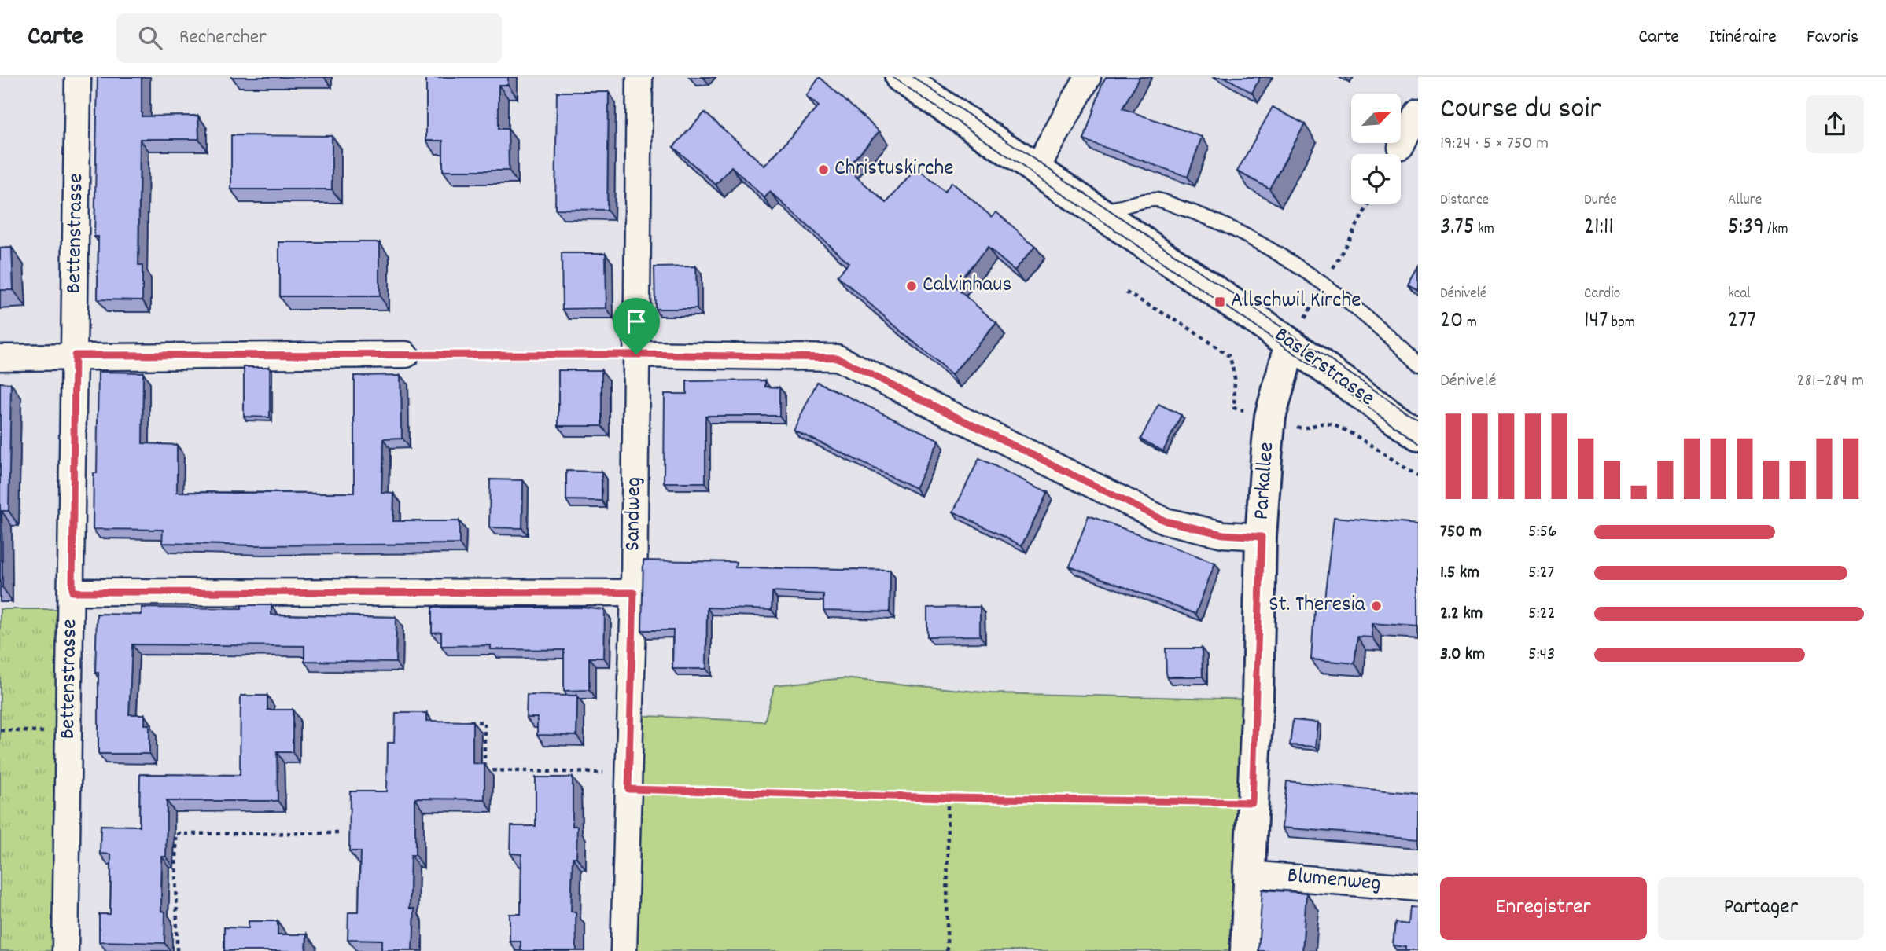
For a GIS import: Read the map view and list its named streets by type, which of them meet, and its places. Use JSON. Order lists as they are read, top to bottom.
{
  "streets": {
    "main road": ["Baslerstrasse", "Parkallee"],
    "street": ["Bettenstrasse", "Sandweg", "Blumenweg"]
  },
  "crossings": [
    ["Baslerstrasse", "Parkallee"],
    ["Parkallee", "Blumenweg"]
  ],
  "places": {
    "other": ["Christuskirche", "Calvinhaus", "St. Theresia"],
    "transit": ["Allschwil Kirche"]
  },
  "north": "top right",
  "page": {
    "header": "Carte",
    "search": "Rechercher",
    "nav": ["Carte", "Itinéraire", "Favoris"],
    "heading": ["Course du soir", "19:24 · 5 × 750 m"],
    "stats": [
      ["Distance", "3.75 km"],
      ["Durée", "21:11"],
      ["Allure", "5:39 /km"],
      ["Dénivelé", "20 m"],
      ["Cardio", "147 bpm"],
      ["kcal", "277"]
    ],
    "chart": ["Dénivelé", "281–284 m"],
    "list": [
      {
        "name": "750 m",
        "note": "5:56"
      },
      {
        "name": "1.5 km",
        "note": "5:27"
      },
      {
        "name": "2.2 km",
        "note": "5:22"
      },
      {
        "name": "3.0 km",
        "note": "5:43"
      }
    ],
    "buttons": ["Enregistrer", "Partager"]
  }
}
